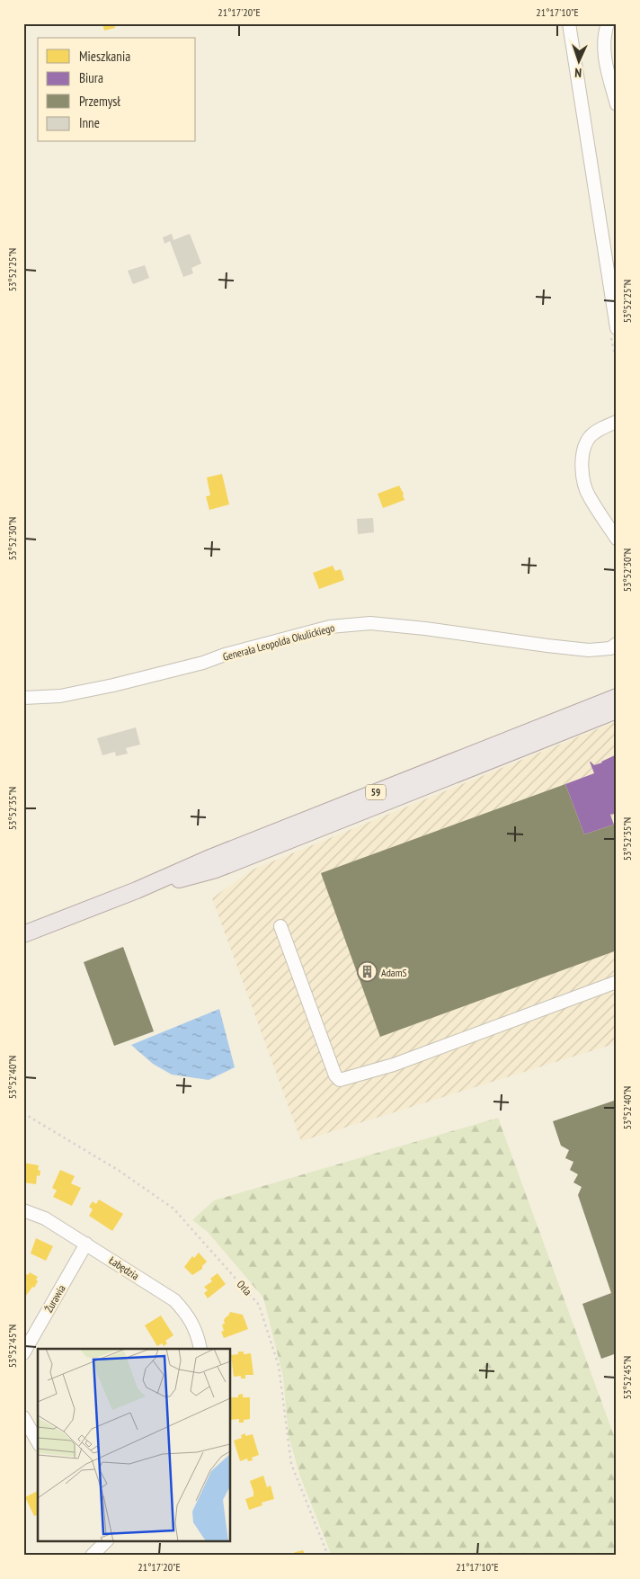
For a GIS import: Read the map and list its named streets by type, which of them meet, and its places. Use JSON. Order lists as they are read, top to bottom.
{
  "streets": {
    "main road": ["59"],
    "street": ["Generała Leopolda Okulickiego", "Łabędzia", "Żurawia"],
    "path": ["Orla"]
  },
  "crossings": [
    ["Łabędzia", "Żurawia"]
  ],
  "places": {
    "building": ["AdamS"]
  },
  "legend": [
    "Mieszkania",
    "Biura",
    "Przemysł",
    "Inne"
  ],
  "north": "bottom",
  "coordinates": [
    "21°17'20\"E",
    "21°17'10\"E",
    "53°52'25\"N",
    "53°52'30\"N",
    "53°52'35\"N",
    "53°52'40\"N",
    "53°52'45\"N"
  ]
}
